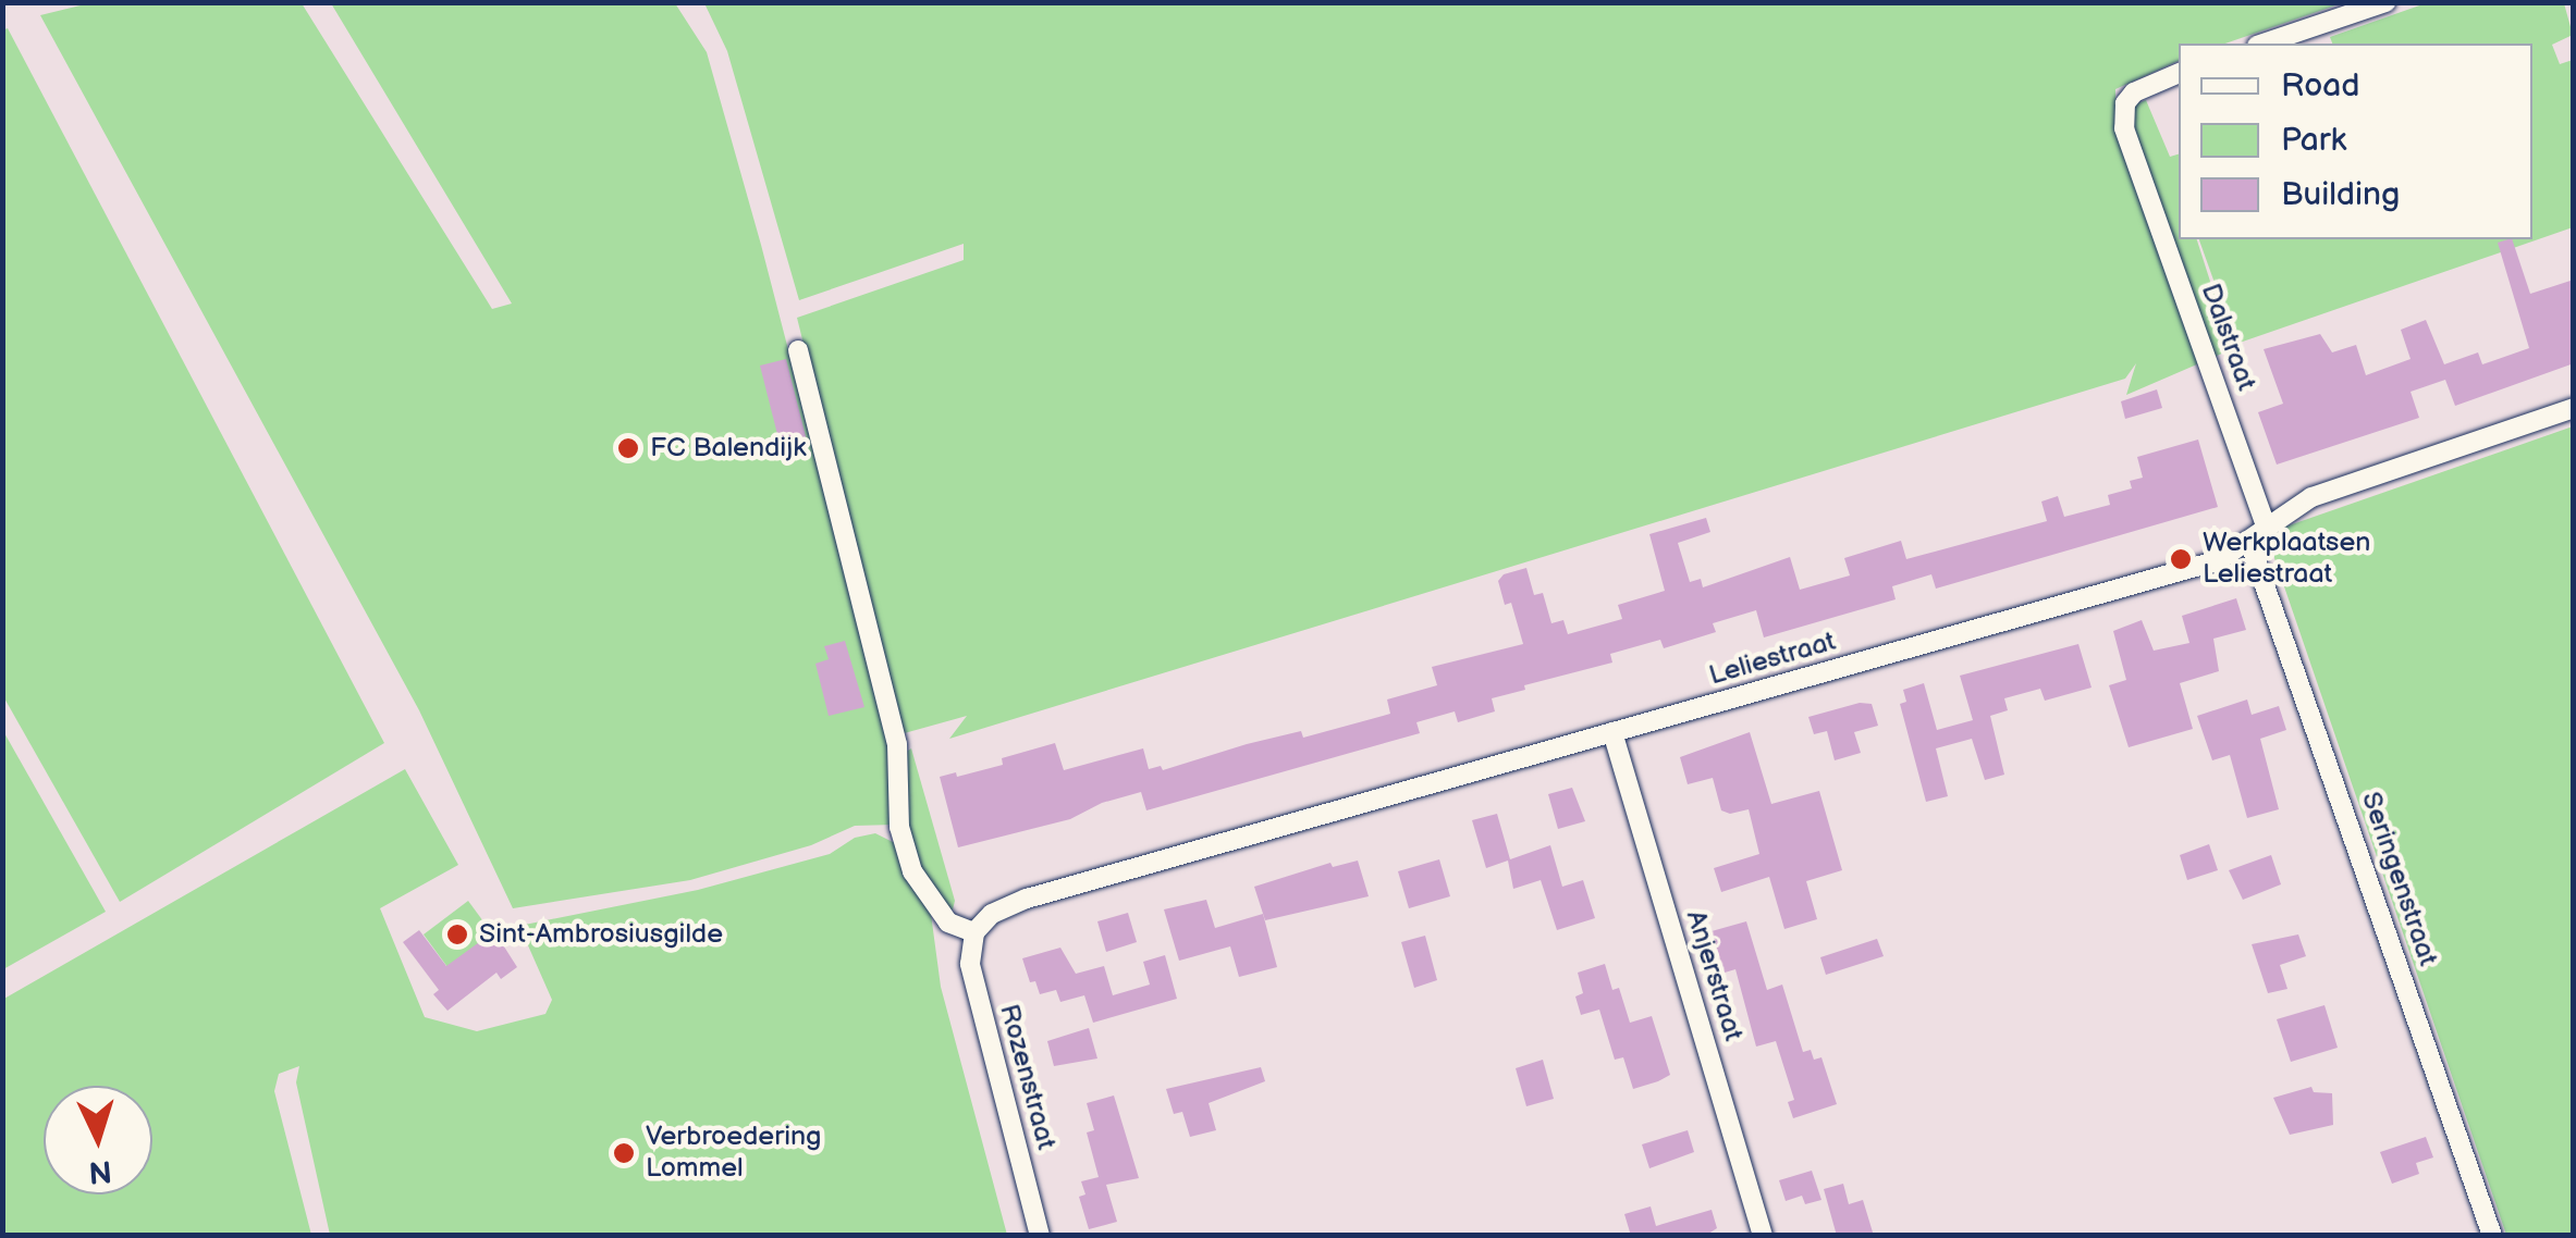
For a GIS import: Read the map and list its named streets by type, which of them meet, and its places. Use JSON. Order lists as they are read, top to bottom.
{
  "streets": {
    "street": [
      "Dalstraat",
      "Leliestraat",
      "Seringenstraat",
      "Anjerstraat",
      "Rozenstraat"
    ]
  },
  "crossings": [
    ["Dalstraat", "Leliestraat"],
    ["Leliestraat", "Seringenstraat"],
    ["Leliestraat", "Anjerstraat"],
    ["Leliestraat", "Rozenstraat"]
  ],
  "places": [
    "FC Balendijk",
    "Werkplaatsen Leliestraat",
    "Sint-Ambrosiusgilde",
    "Verbroedering Lommel"
  ],
  "legend": ["Road", "Park", "Building"],
  "north": "bottom"
}
